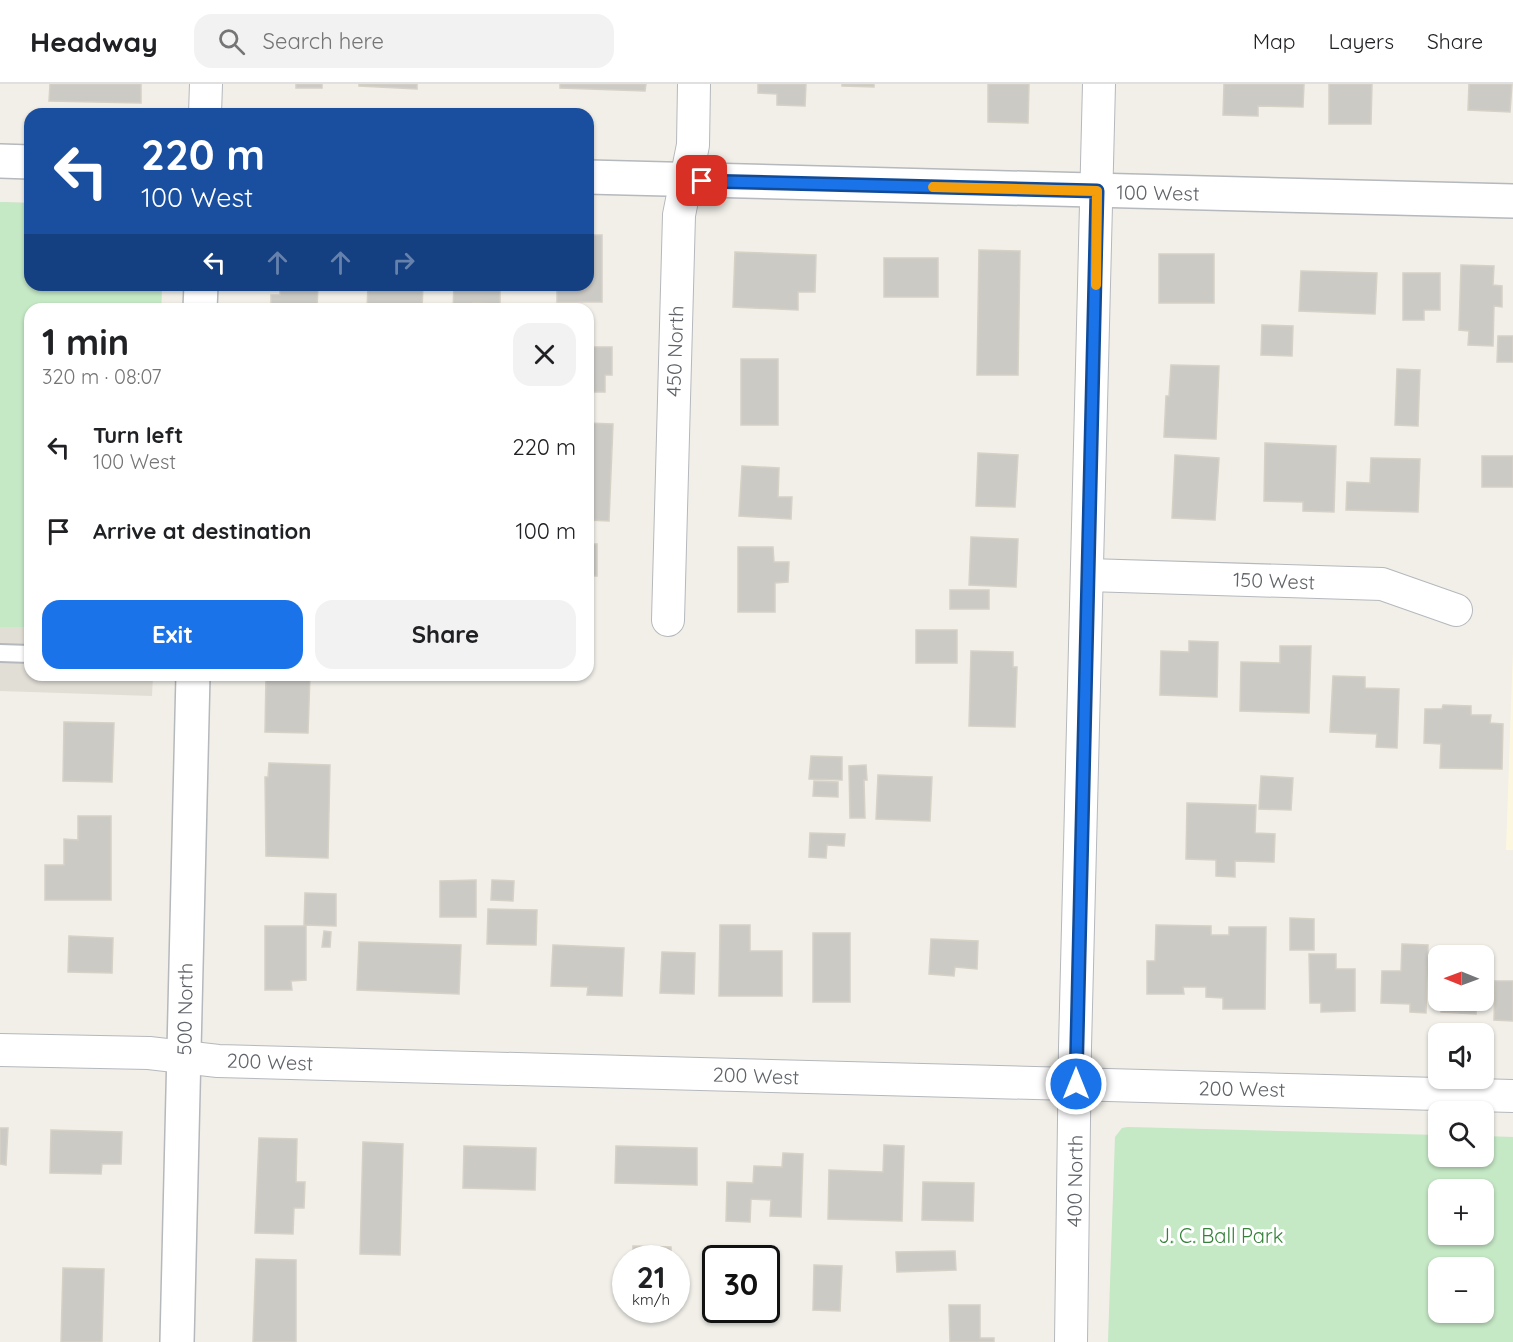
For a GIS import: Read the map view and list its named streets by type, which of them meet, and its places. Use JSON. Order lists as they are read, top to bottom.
{
  "streets": {
    "street": [
      "100 West",
      "450 North",
      "150 West",
      "500 North",
      "200 West",
      "400 North"
    ]
  },
  "crossings": [
    ["100 West", "450 North"],
    ["100 West", "400 North"],
    ["150 West", "400 North"],
    ["500 North", "200 West"],
    ["200 West", "400 North"]
  ],
  "parks": ["J. C. Ball Park"],
  "north": "left",
  "page": {
    "header": "Headway",
    "search": "Search here",
    "nav": ["Map", "Layers", "Share"],
    "turn": ["220 m", "100 West"],
    "heading": ["1 min", "320 m · 08:07"],
    "list": [
      {
        "name": "Turn left",
        "note": "100 West",
        "value": "220 m"
      },
      {
        "name": "Arrive at destination",
        "value": "100 m"
      }
    ],
    "buttons": ["Exit", "Share"],
    "map_buttons": ["+", "−"],
    "speed": "21 km/h",
    "limit": "30"
  }
}
